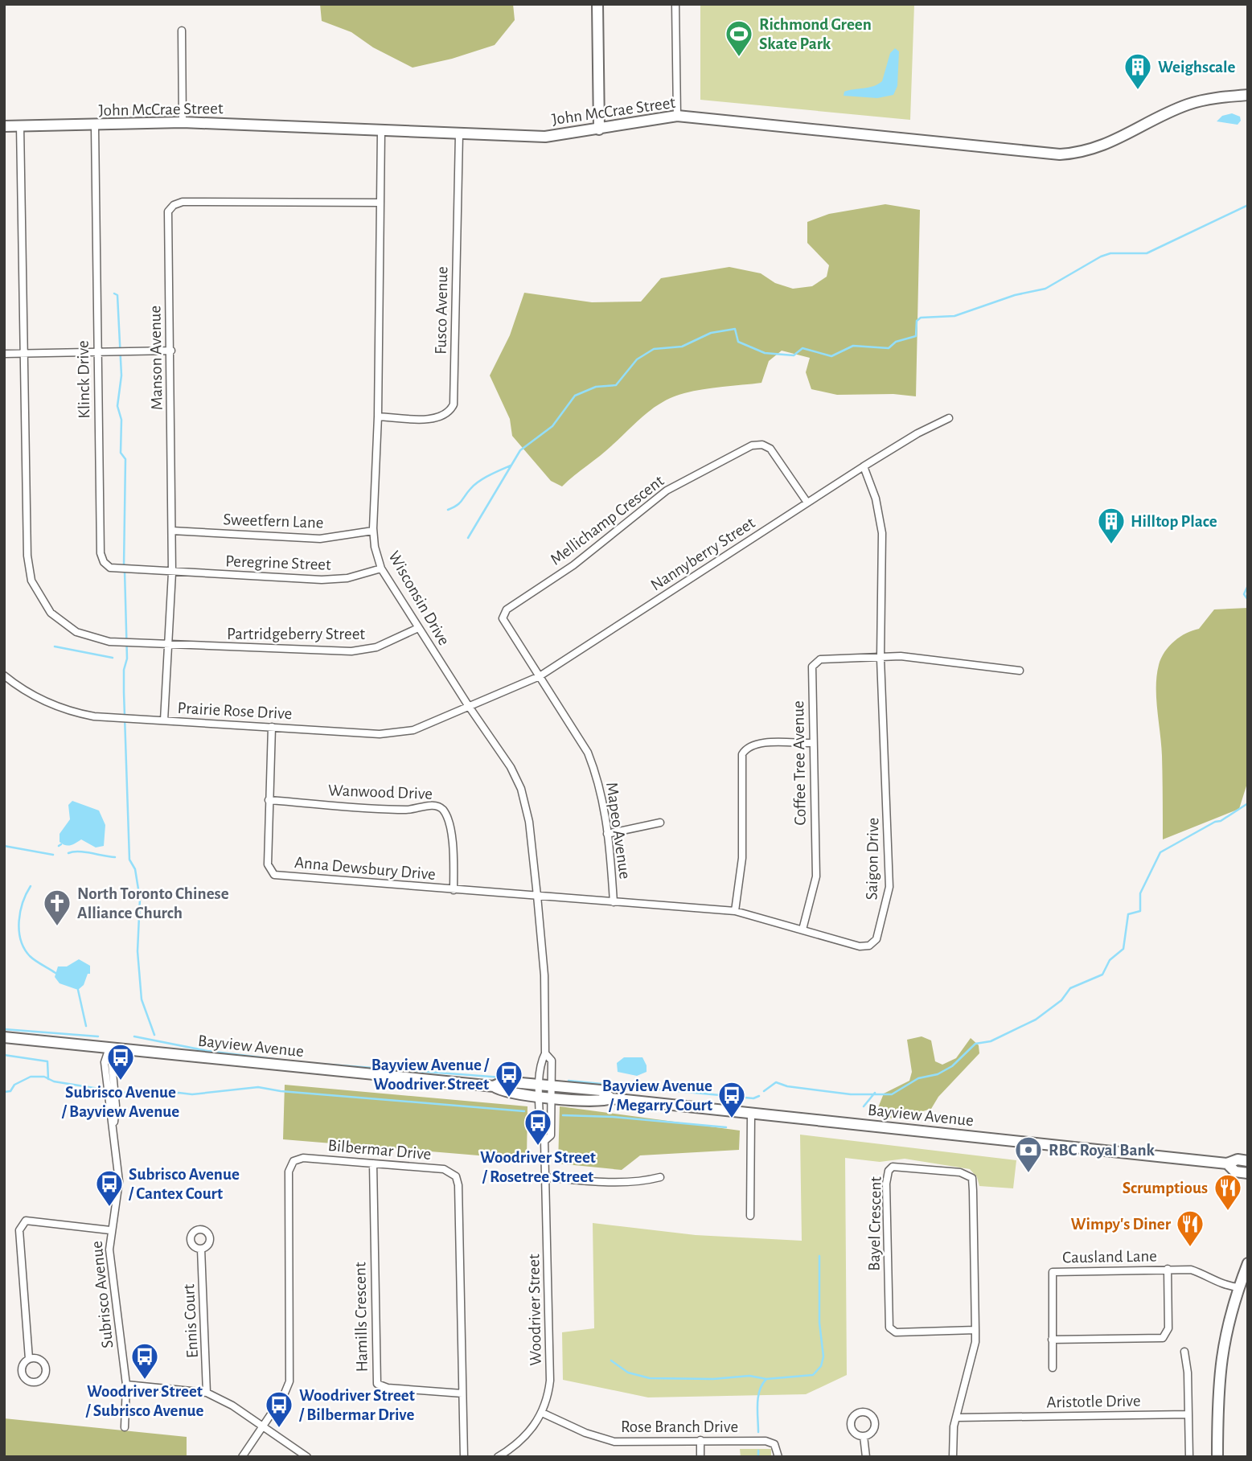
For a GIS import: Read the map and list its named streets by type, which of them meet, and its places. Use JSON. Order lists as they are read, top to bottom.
{
  "streets": {
    "main road": ["John McCrae Street", "Bayview Avenue"],
    "street": [
      "Fusco Avenue",
      "Manson Avenue",
      "Klinck Drive",
      "Mellichamp Crescent",
      "Sweetfern Lane",
      "Nannyberry Street",
      "Peregrine Street",
      "Wisconsin Drive",
      "Partridgeberry Street",
      "Prairie Rose Drive",
      "Coffee Tree Avenue",
      "Wanwood Drive",
      "Mapeo Avenue",
      "Saigon Drive",
      "Anna Dewsbury Drive",
      "Bilbermar Drive",
      "Bayel Crescent",
      "Causland Lane",
      "Subrisco Avenue",
      "Woodriver Street",
      "Hamills Crescent",
      "Ennis Court",
      "Aristotle Drive",
      "Rose Branch Drive"
    ]
  },
  "crossings": [
    ["John McCrae Street", "Fusco Avenue"],
    ["John McCrae Street", "Klinck Drive"],
    ["John McCrae Street", "Wisconsin Drive"],
    ["John McCrae Street", "Partridgeberry Street"],
    ["Fusco Avenue", "Wisconsin Drive"],
    ["Manson Avenue", "Klinck Drive"],
    ["Manson Avenue", "Sweetfern Lane"],
    ["Manson Avenue", "Peregrine Street"],
    ["Manson Avenue", "Wisconsin Drive"],
    ["Manson Avenue", "Partridgeberry Street"],
    ["Manson Avenue", "Prairie Rose Drive"],
    ["Klinck Drive", "Peregrine Street"],
    ["Mellichamp Crescent", "Nannyberry Street"],
    ["Mellichamp Crescent", "Mapeo Avenue"],
    ["Sweetfern Lane", "Wisconsin Drive"],
    ["Nannyberry Street", "Wisconsin Drive"],
    ["Nannyberry Street", "Prairie Rose Drive"],
    ["Nannyberry Street", "Mapeo Avenue"],
    ["Nannyberry Street", "Saigon Drive"],
    ["Peregrine Street", "Wisconsin Drive"],
    ["Wisconsin Drive", "Partridgeberry Street"],
    ["Wisconsin Drive", "Prairie Rose Drive"],
    ["Wisconsin Drive", "Saigon Drive"],
    ["Wisconsin Drive", "Anna Dewsbury Drive"],
    ["Wisconsin Drive", "Bayview Avenue"],
    ["Wisconsin Drive", "Woodriver Street"],
    ["Prairie Rose Drive", "Anna Dewsbury Drive"],
    ["Coffee Tree Avenue", "Saigon Drive"],
    ["Wanwood Drive", "Anna Dewsbury Drive"],
    ["Mapeo Avenue", "Saigon Drive"],
    ["Saigon Drive", "Anna Dewsbury Drive"],
    ["Bayview Avenue", "Subrisco Avenue"],
    ["Bayview Avenue", "Woodriver Street"],
    ["Bilbermar Drive", "Hamills Crescent"],
    ["Woodriver Street", "Rose Branch Drive"]
  ],
  "places": {
    "sports": ["Richmond Green Skate Park"],
    "building": ["Weighscale", "Hilltop Place"],
    "church": ["North Toronto Chinese Alliance Church"],
    "bus stop": [
      "Subrisco Avenue / Bayview Avenue",
      "Bayview Avenue / Woodriver Street",
      "Bayview Avenue / Megarry Court",
      "Woodriver Street / Rosetree Street",
      "Subrisco Avenue / Cantex Court",
      "Woodriver Street / Subrisco Avenue",
      "Woodriver Street / Bilbermar Drive"
    ],
    "bank": ["RBC Royal Bank"],
    "restaurant": ["Scrumptious", "Wimpy's Diner"]
  }
}
